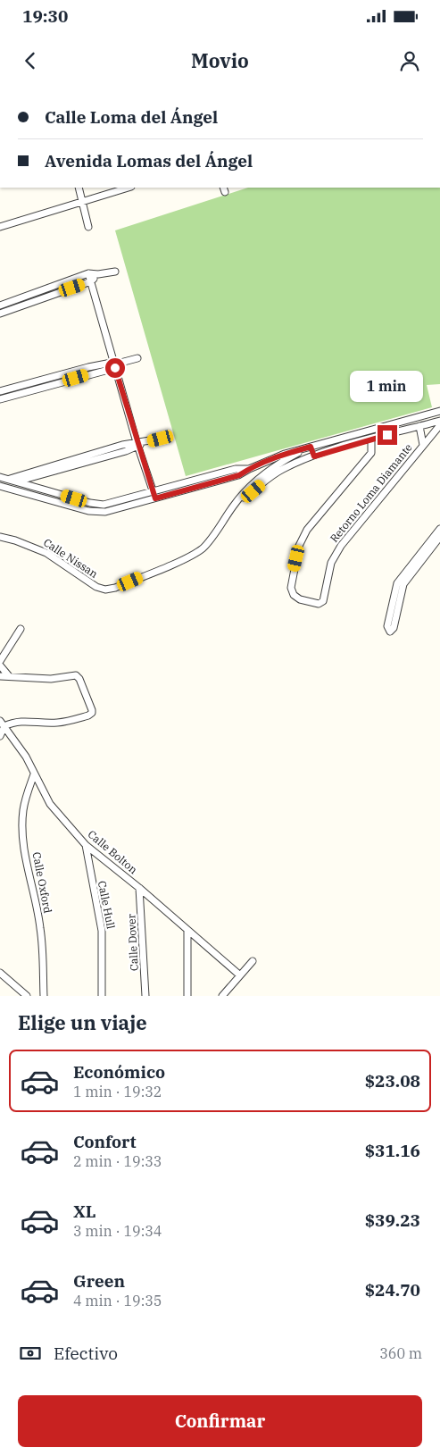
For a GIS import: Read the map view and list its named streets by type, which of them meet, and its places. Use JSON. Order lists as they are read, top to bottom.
{
  "streets": {
    "street": [
      "Retorno Loma Diamante",
      "Calle Nissan",
      "Calle Bolton",
      "Calle Oxford",
      "Calle Hull",
      "Calle Dover"
    ]
  },
  "crossings": [
    ["Calle Bolton", "Calle Oxford"],
    ["Calle Bolton", "Calle Hull"],
    ["Calle Bolton", "Calle Dover"]
  ],
  "page": {
    "status": "19:30",
    "header": "Movio",
    "banner": ["Calle Loma del Ángel", "Avenida Lomas del Ángel"],
    "bubble": "1 min",
    "heading": "Elige un viaje",
    "list": [
      {
        "name": "Económico",
        "note": "1 min · 19:32",
        "value": "$23.08"
      },
      {
        "name": "Confort",
        "note": "2 min · 19:33",
        "value": "$31.16"
      },
      {
        "name": "XL",
        "note": "3 min · 19:34",
        "value": "$39.23"
      },
      {
        "name": "Green",
        "note": "4 min · 19:35",
        "value": "$24.70"
      }
    ],
    "pay": ["Efectivo", "360 m"],
    "buttons": "Confirmar"
  }
}
